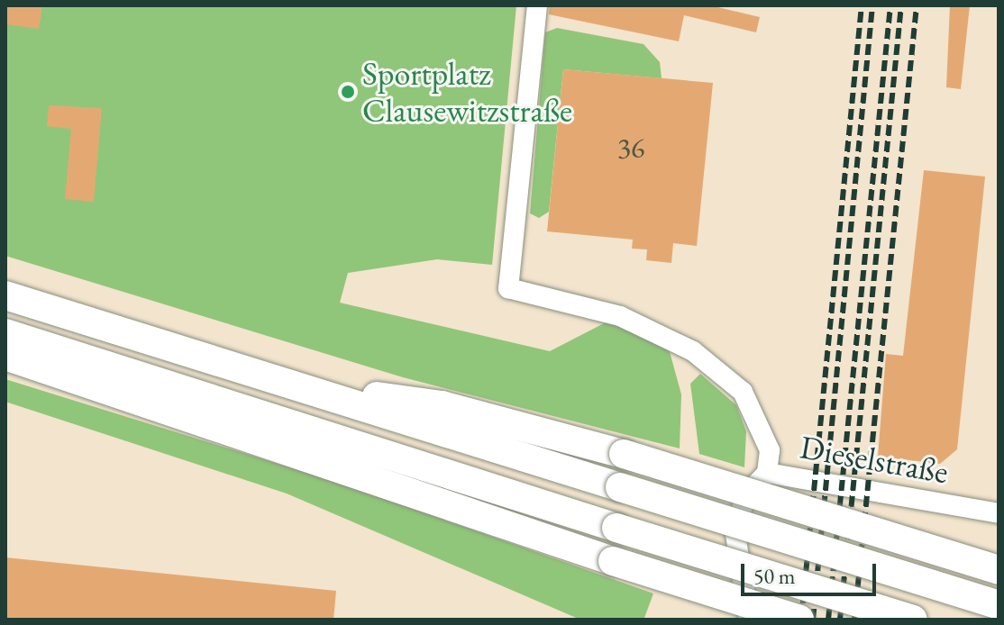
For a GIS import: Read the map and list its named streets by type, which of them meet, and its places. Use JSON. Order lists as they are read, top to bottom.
{
  "streets": {
    "street": ["Dieselstraße"]
  },
  "places": ["Sportplatz Clausewitzstraße"],
  "house_numbers": ["36"],
  "scale_bar": "50 m"
}
